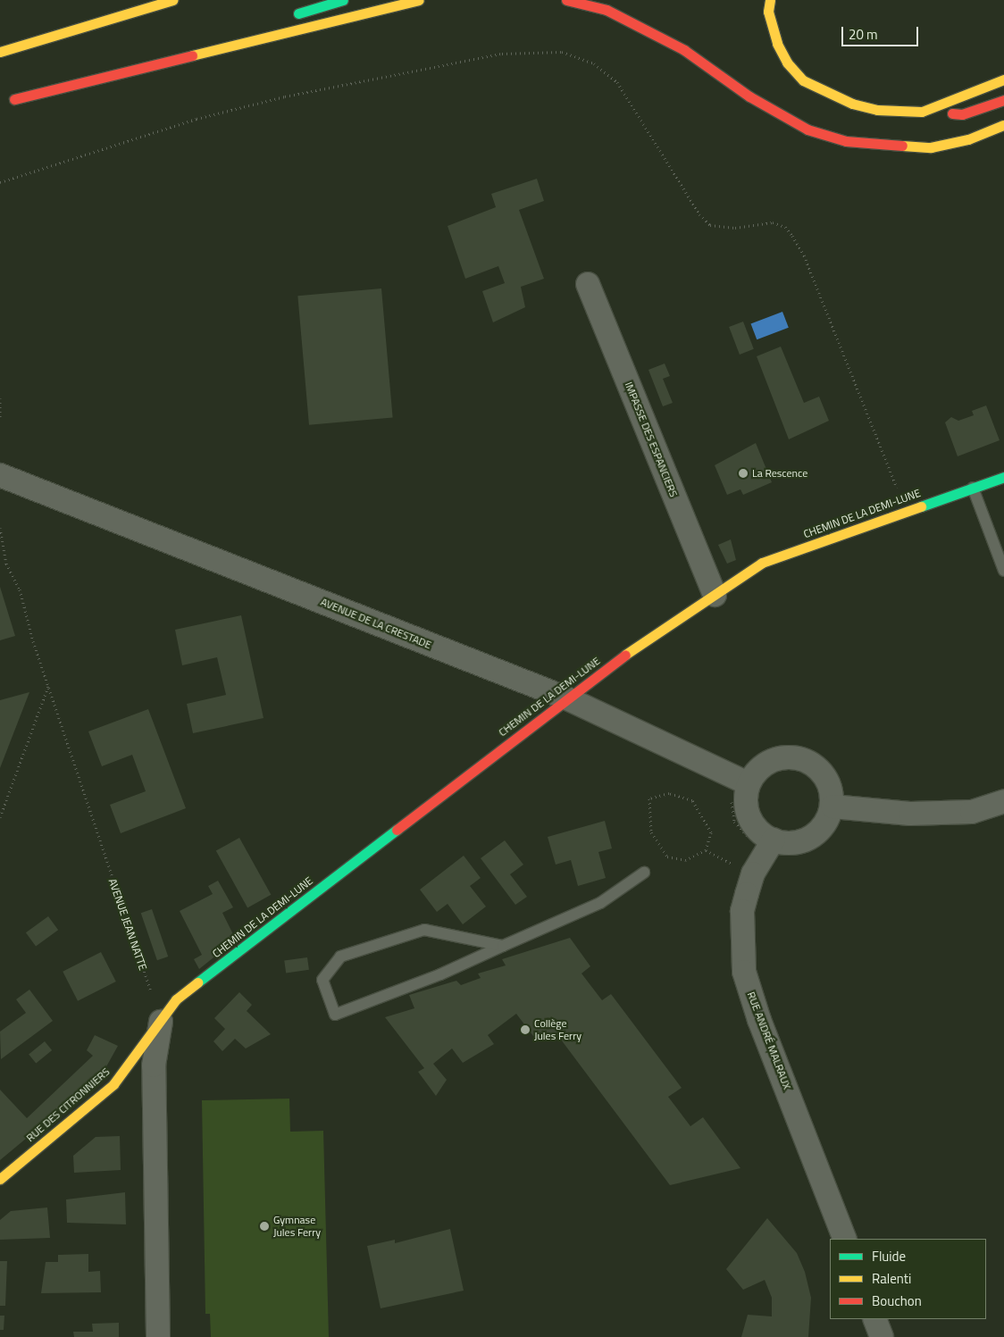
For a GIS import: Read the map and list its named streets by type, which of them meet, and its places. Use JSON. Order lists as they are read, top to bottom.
{
  "streets": {
    "main road": ["CHEMIN DE LA DEMI-LUNE", "RUE DES CITRONNIERS"],
    "street": ["IMPASSE DES ESPANCIERS", "AVENUE DE LA CRESTADE", "RUE ANDRÉ MALRAUX"],
    "path": ["AVENUE JEAN NATTE"]
  },
  "crossings": [
    ["IMPASSE DES ESPANCIERS", "CHEMIN DE LA DEMI-LUNE"],
    ["CHEMIN DE LA DEMI-LUNE", "AVENUE DE LA CRESTADE"],
    ["CHEMIN DE LA DEMI-LUNE", "AVENUE JEAN NATTE"],
    ["CHEMIN DE LA DEMI-LUNE", "RUE DES CITRONNIERS"],
    ["AVENUE DE LA CRESTADE", "RUE ANDRÉ MALRAUX"],
    ["AVENUE JEAN NATTE", "RUE DES CITRONNIERS"]
  ],
  "places": ["La Rescence", "Collège Jules Ferry", "Gymnase Jules Ferry"],
  "legend": ["Fluide", "Ralenti", "Bouchon"],
  "scale_bar": "20 m"
}
